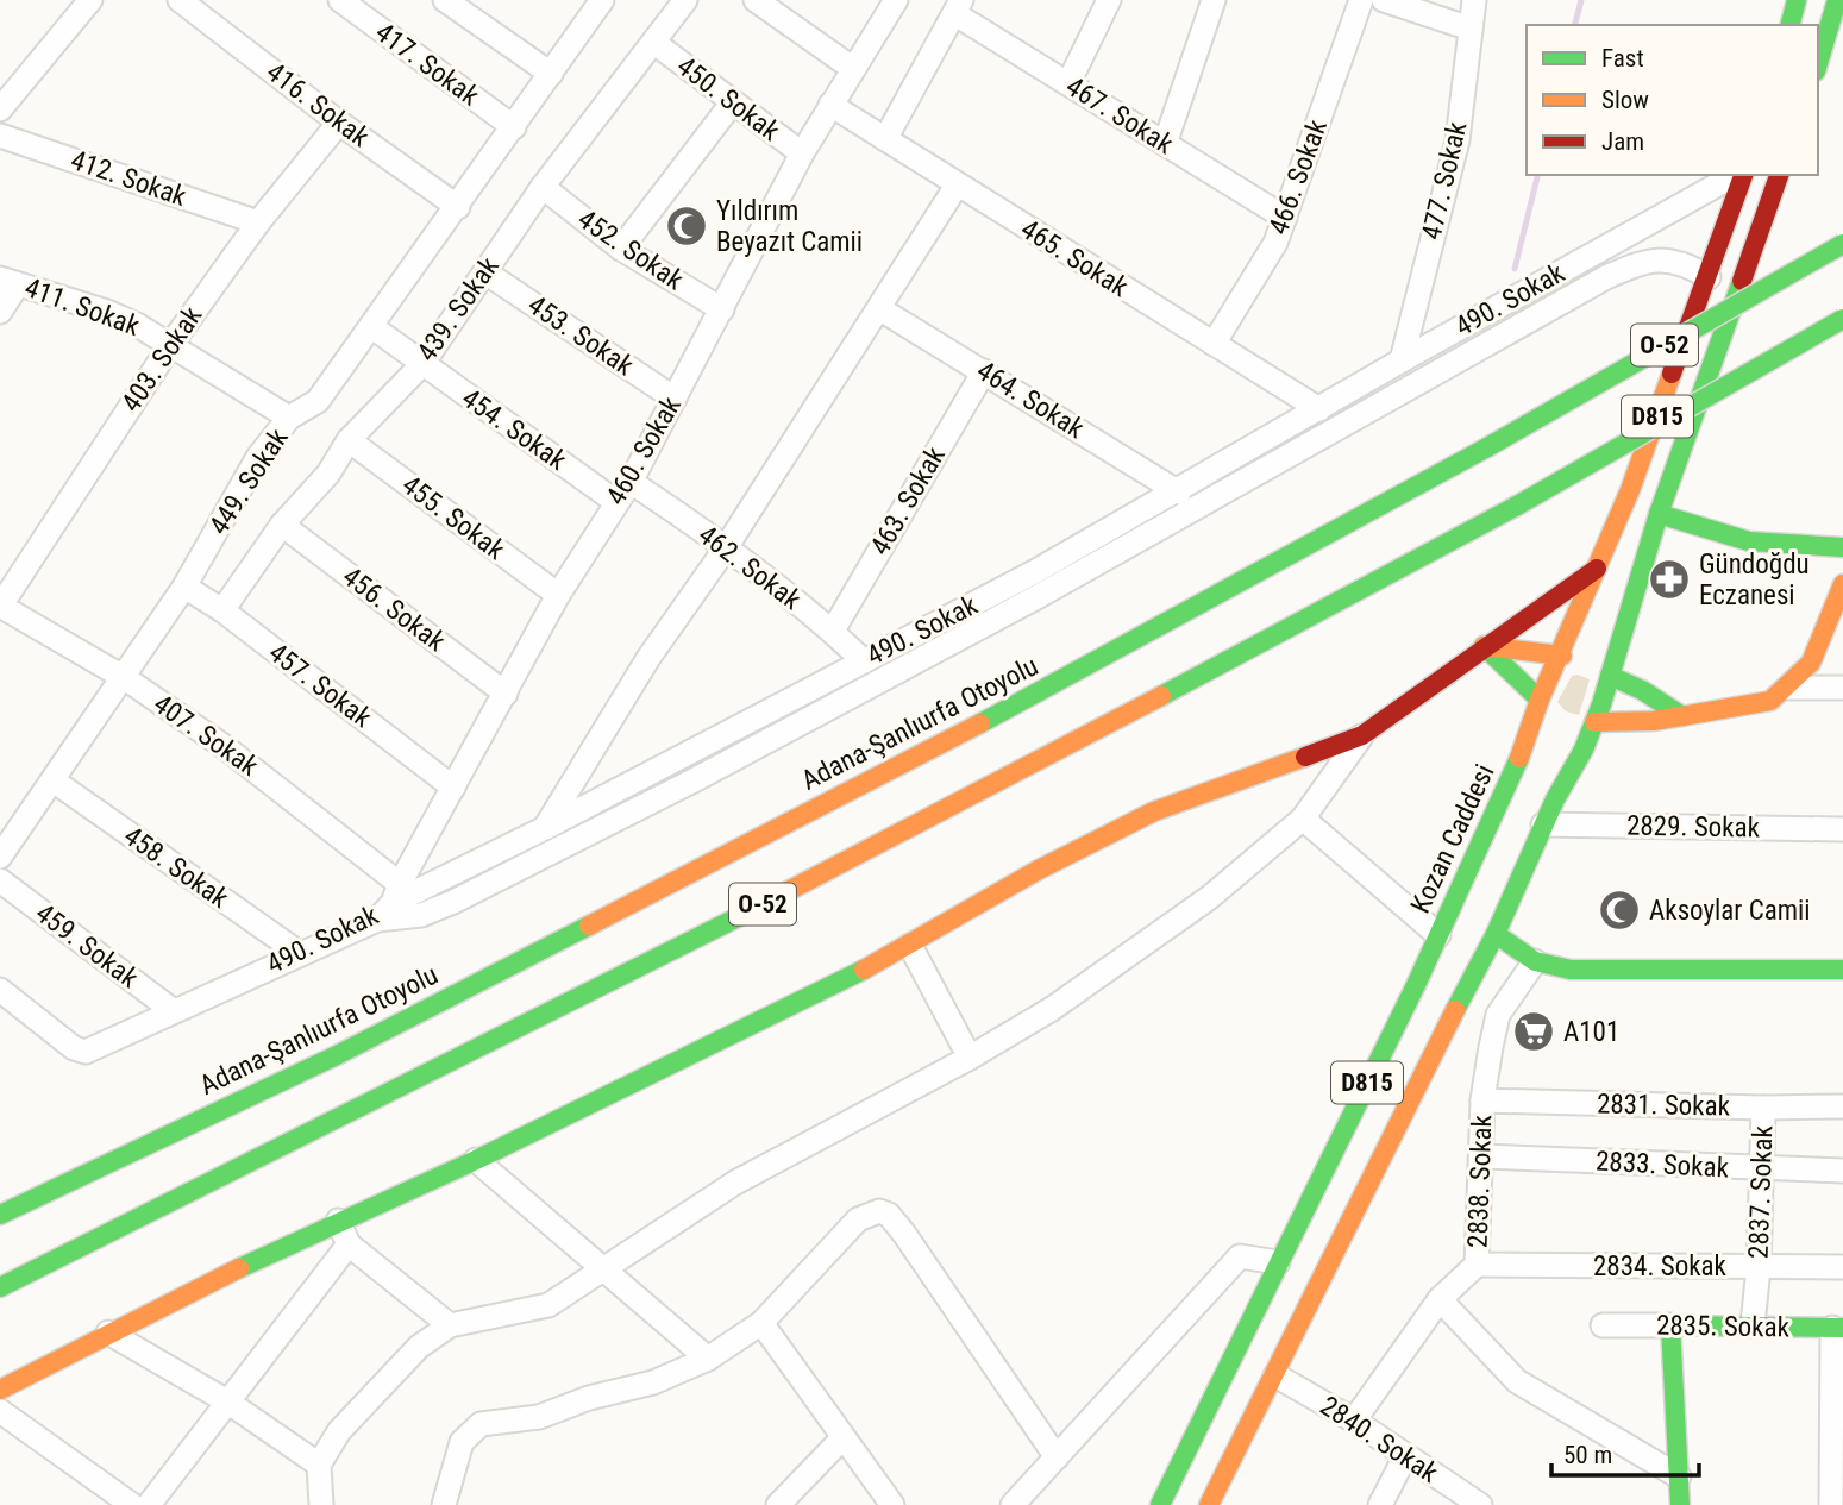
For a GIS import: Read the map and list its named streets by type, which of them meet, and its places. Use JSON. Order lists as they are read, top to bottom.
{
  "streets": {
    "main road": [
      "O-52",
      "D815",
      "Adana-Şanlıurfa Otoyolu",
      "Kozan Caddesi",
      "2835. Sokak"
    ],
    "street": [
      "417. Sokak",
      "450. Sokak",
      "416. Sokak",
      "467. Sokak",
      "466. Sokak",
      "412. Sokak",
      "477. Sokak",
      "452. Sokak",
      "465. Sokak",
      "490. Sokak",
      "411. Sokak",
      "439. Sokak",
      "453. Sokak",
      "403. Sokak",
      "464. Sokak",
      "454. Sokak",
      "460. Sokak",
      "449. Sokak",
      "463. Sokak",
      "455. Sokak",
      "462. Sokak",
      "456. Sokak",
      "457. Sokak",
      "407. Sokak",
      "2829. Sokak",
      "458. Sokak",
      "459. Sokak",
      "2831. Sokak",
      "2833. Sokak",
      "2838. Sokak",
      "2837. Sokak",
      "2834. Sokak",
      "2840. Sokak"
    ]
  },
  "crossings": [
    ["417. Sokak", "449. Sokak"],
    ["450. Sokak", "439. Sokak"],
    ["450. Sokak", "460. Sokak"],
    ["416. Sokak", "403. Sokak"],
    ["416. Sokak", "449. Sokak"],
    ["467. Sokak", "466. Sokak"],
    ["466. Sokak", "465. Sokak"],
    ["412. Sokak", "403. Sokak"],
    ["477. Sokak", "490. Sokak"],
    ["452. Sokak", "439. Sokak"],
    ["452. Sokak", "460. Sokak"],
    ["465. Sokak", "490. Sokak"],
    ["465. Sokak", "460. Sokak"],
    ["490. Sokak", "464. Sokak"],
    ["490. Sokak", "460. Sokak"],
    ["490. Sokak", "462. Sokak"],
    ["490. Sokak", "407. Sokak"],
    ["490. Sokak", "458. Sokak"],
    ["490. Sokak", "459. Sokak"],
    ["411. Sokak", "403. Sokak"],
    ["411. Sokak", "449. Sokak"],
    ["439. Sokak", "453. Sokak"],
    ["439. Sokak", "454. Sokak"],
    ["439. Sokak", "455. Sokak"],
    ["439. Sokak", "456. Sokak"],
    ["439. Sokak", "457. Sokak"],
    ["453. Sokak", "460. Sokak"],
    ["403. Sokak", "407. Sokak"],
    ["464. Sokak", "463. Sokak"],
    ["D815", "2829. Sokak"],
    ["D815", "2840. Sokak"],
    ["454. Sokak", "460. Sokak"],
    ["454. Sokak", "449. Sokak"],
    ["460. Sokak", "455. Sokak"],
    ["460. Sokak", "462. Sokak"],
    ["460. Sokak", "456. Sokak"],
    ["460. Sokak", "457. Sokak"],
    ["460. Sokak", "407. Sokak"],
    ["449. Sokak", "457. Sokak"],
    ["449. Sokak", "407. Sokak"],
    ["449. Sokak", "458. Sokak"],
    ["463. Sokak", "462. Sokak"],
    ["2831. Sokak", "2838. Sokak"],
    ["2831. Sokak", "2837. Sokak"],
    ["2833. Sokak", "2838. Sokak"],
    ["2833. Sokak", "2837. Sokak"],
    ["2838. Sokak", "2834. Sokak"],
    ["2838. Sokak", "2840. Sokak"],
    ["2837. Sokak", "2834. Sokak"],
    ["2837. Sokak", "2835. Sokak"]
  ],
  "places": {
    "mosque": ["Yıldırım Beyazıt Camii", "Aksoylar Camii"],
    "pharmacy": ["Gündoğdu Eczanesi"],
    "supermarket": ["A101"]
  },
  "legend": ["Fast", "Slow", "Jam"],
  "scale_bar": "50 m"
}
